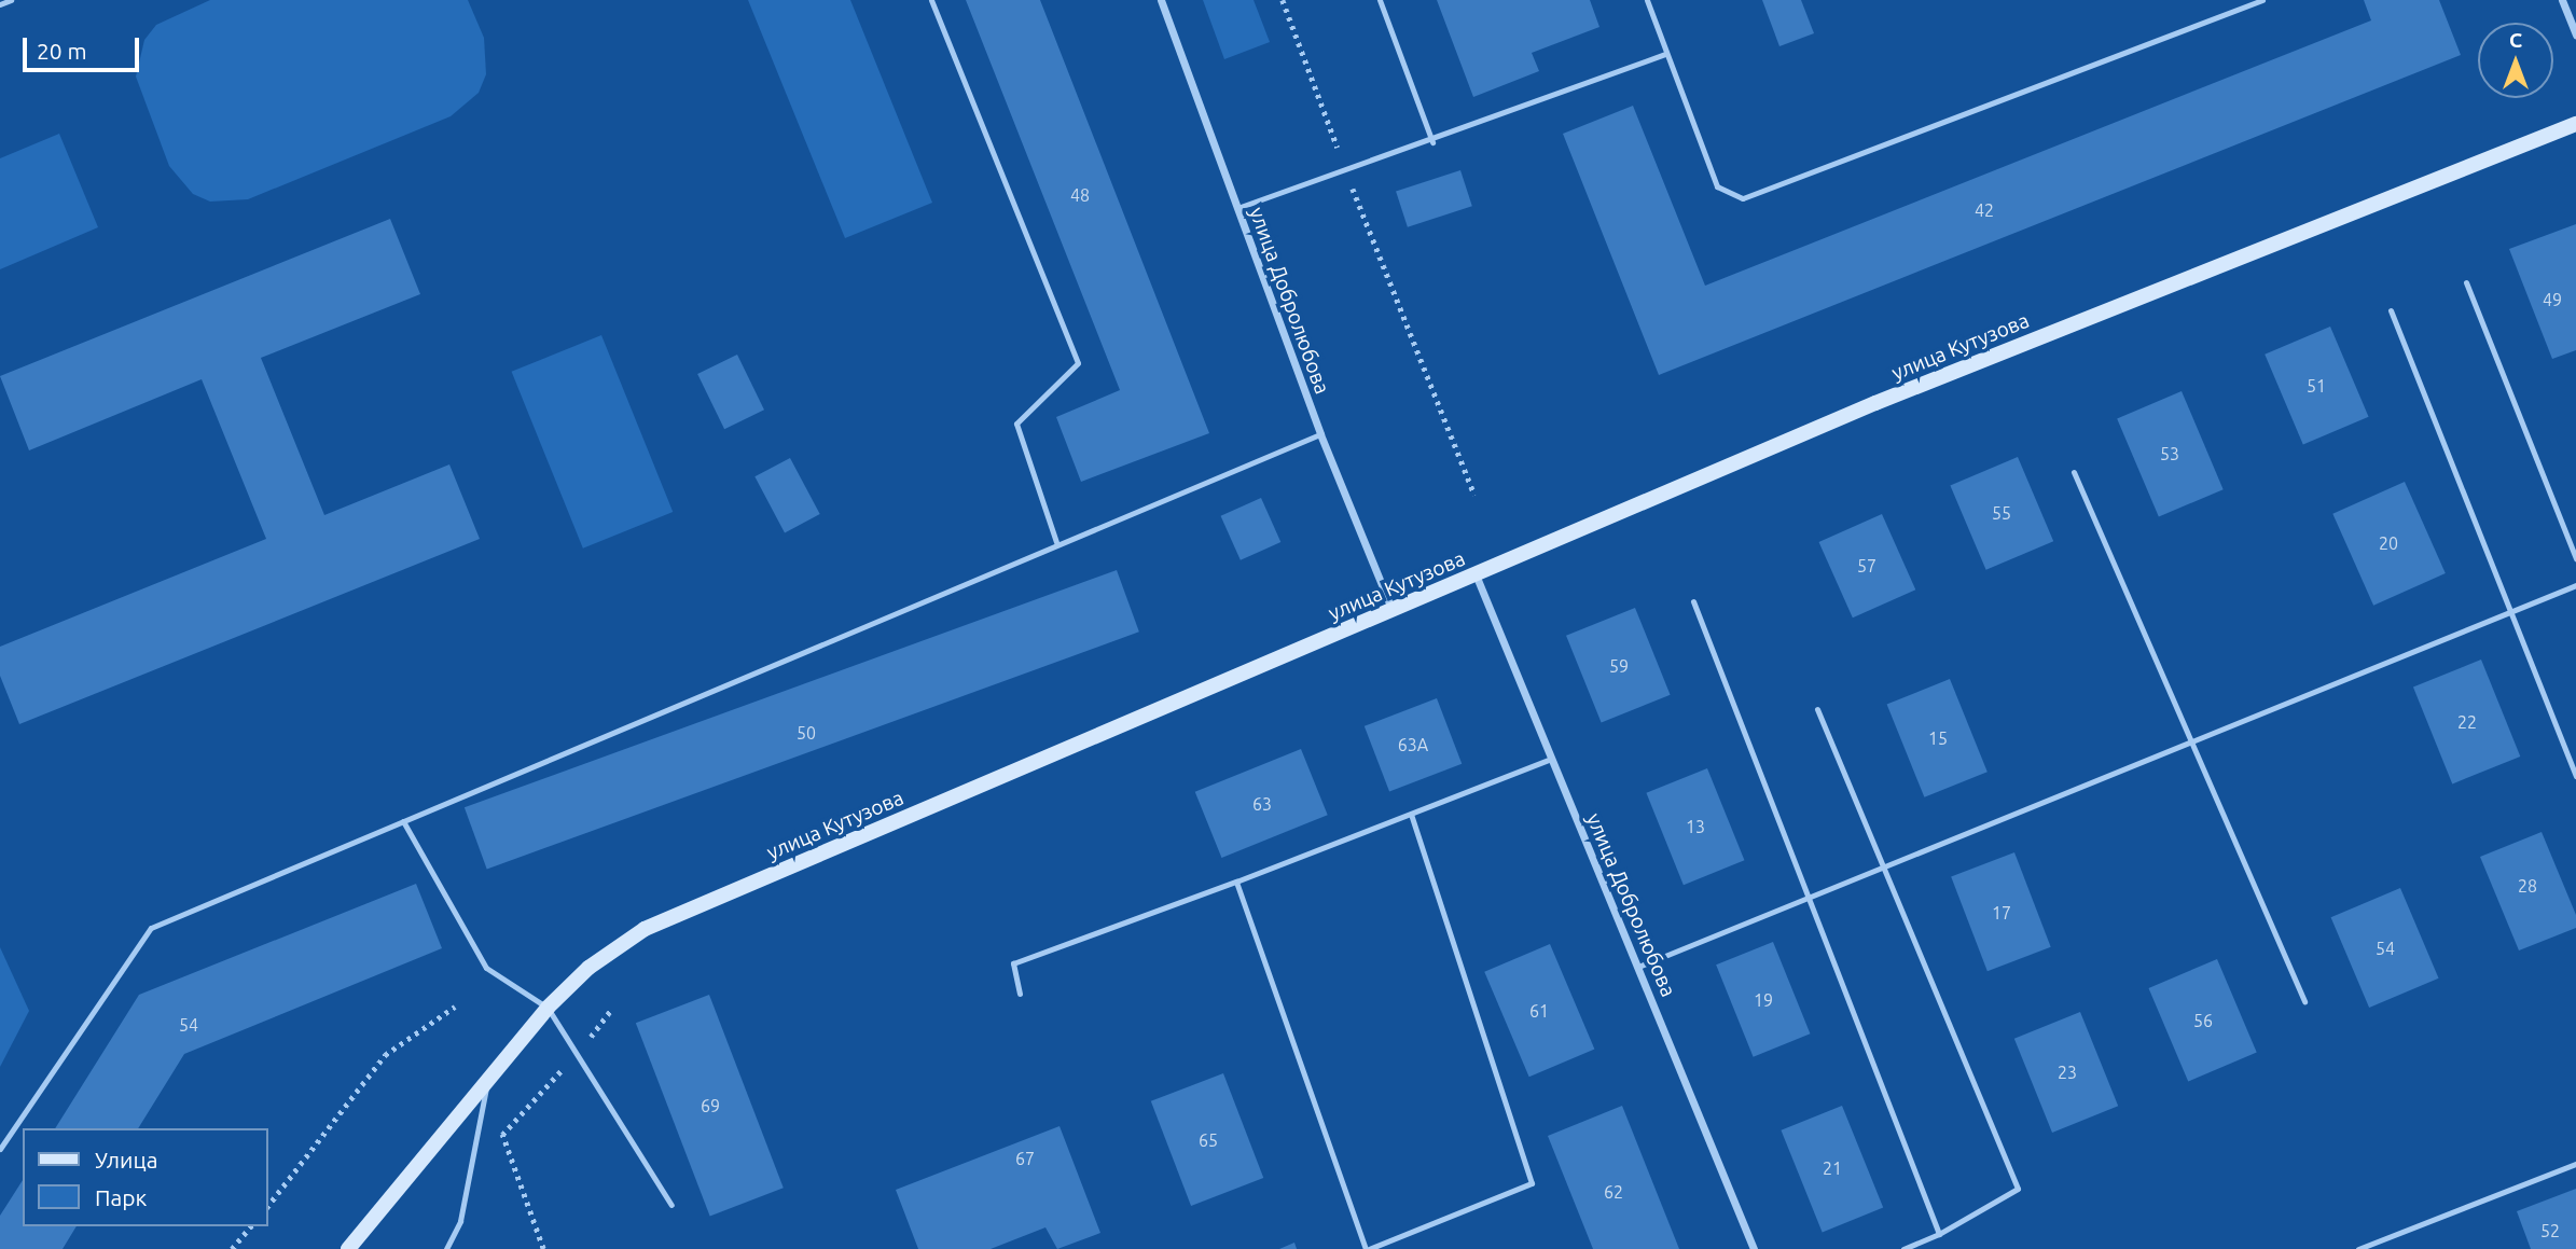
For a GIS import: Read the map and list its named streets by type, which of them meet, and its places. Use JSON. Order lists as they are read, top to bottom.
{
  "streets": {
    "street": ["улица Добролюбова", "улица Кутузова"]
  },
  "crossings": [
    ["улица Добролюбова", "улица Кутузова"]
  ],
  "house_numbers": [
    "48",
    "42",
    "49",
    "51",
    "53",
    "55",
    "20",
    "57",
    "59",
    "22",
    "50",
    "15",
    "63А",
    "63",
    "13",
    "28",
    "17",
    "54",
    "19",
    "61",
    "56",
    "54",
    "23",
    "69",
    "65",
    "67",
    "21",
    "62",
    "52"
  ],
  "legend": ["Улица", "Парк"],
  "scale_bar": "20 m",
  "north": "top"
}
